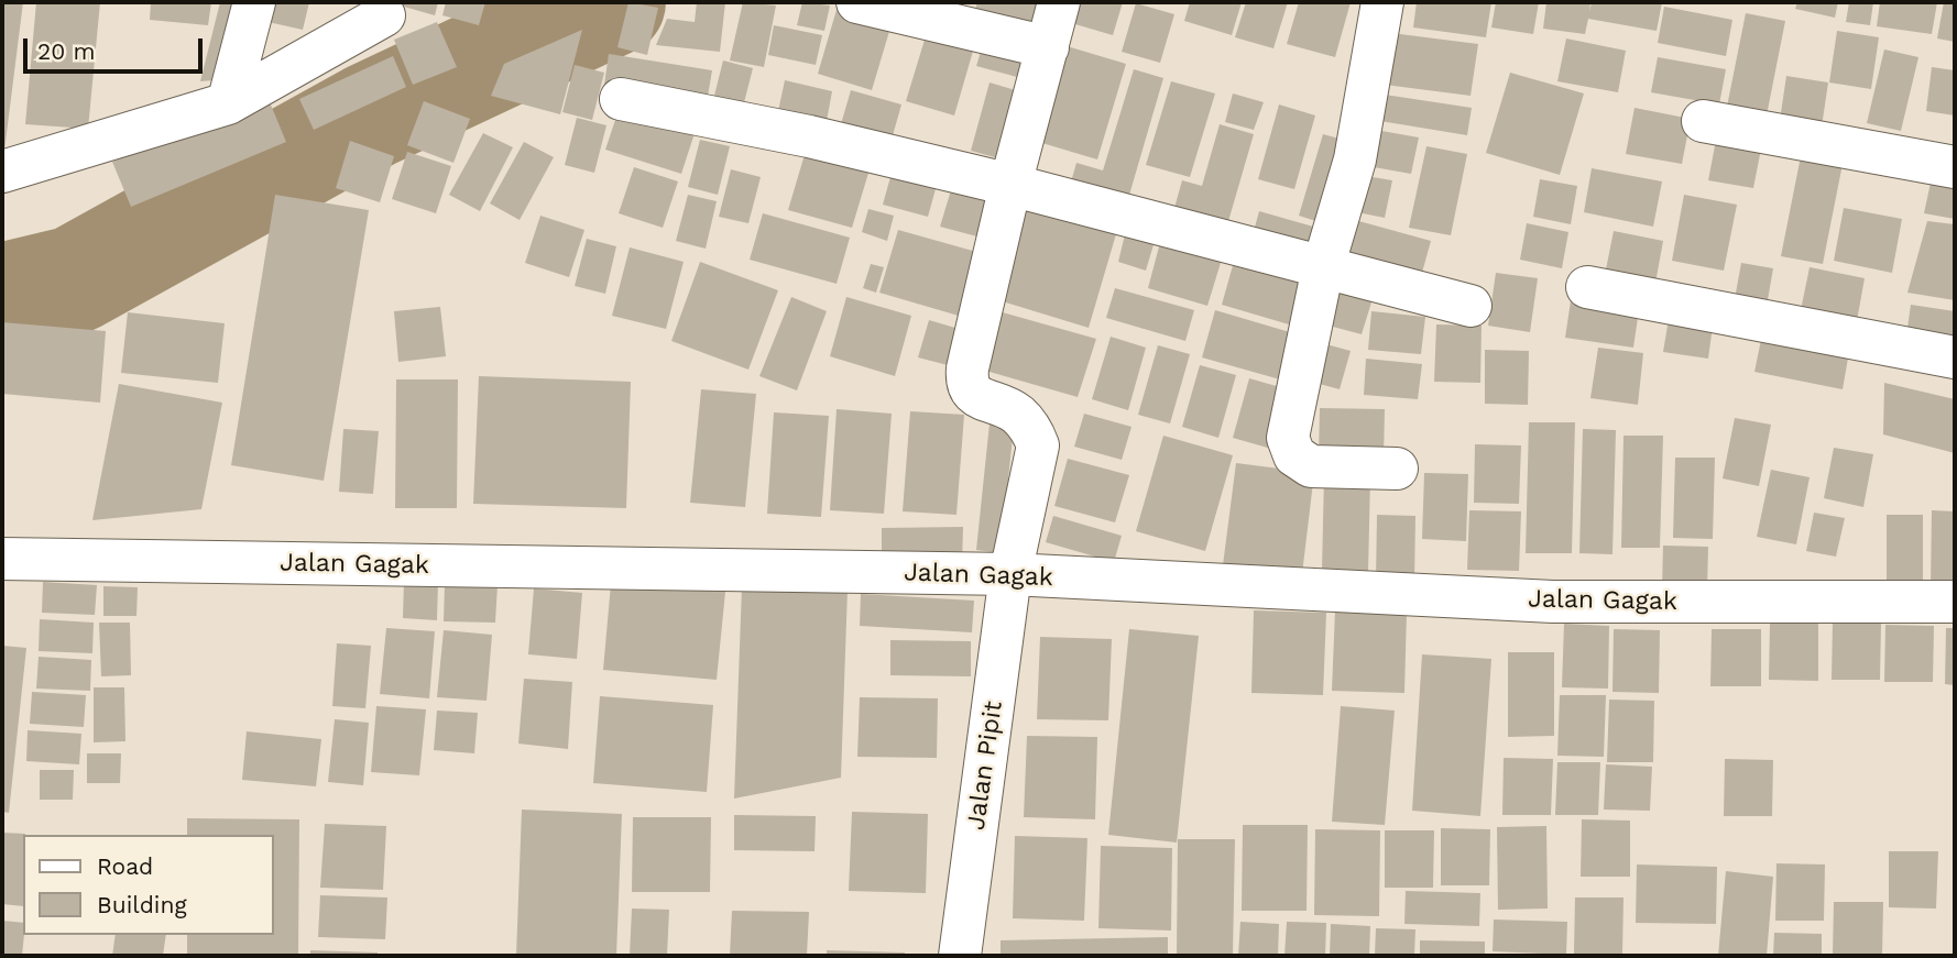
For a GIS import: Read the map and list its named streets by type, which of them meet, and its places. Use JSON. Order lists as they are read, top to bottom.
{
  "streets": {
    "street": ["Jalan Gagak", "Jalan Pipit"]
  },
  "crossings": [
    ["Jalan Gagak", "Jalan Pipit"]
  ],
  "legend": ["Road", "Building"],
  "scale_bar": "20 m"
}
